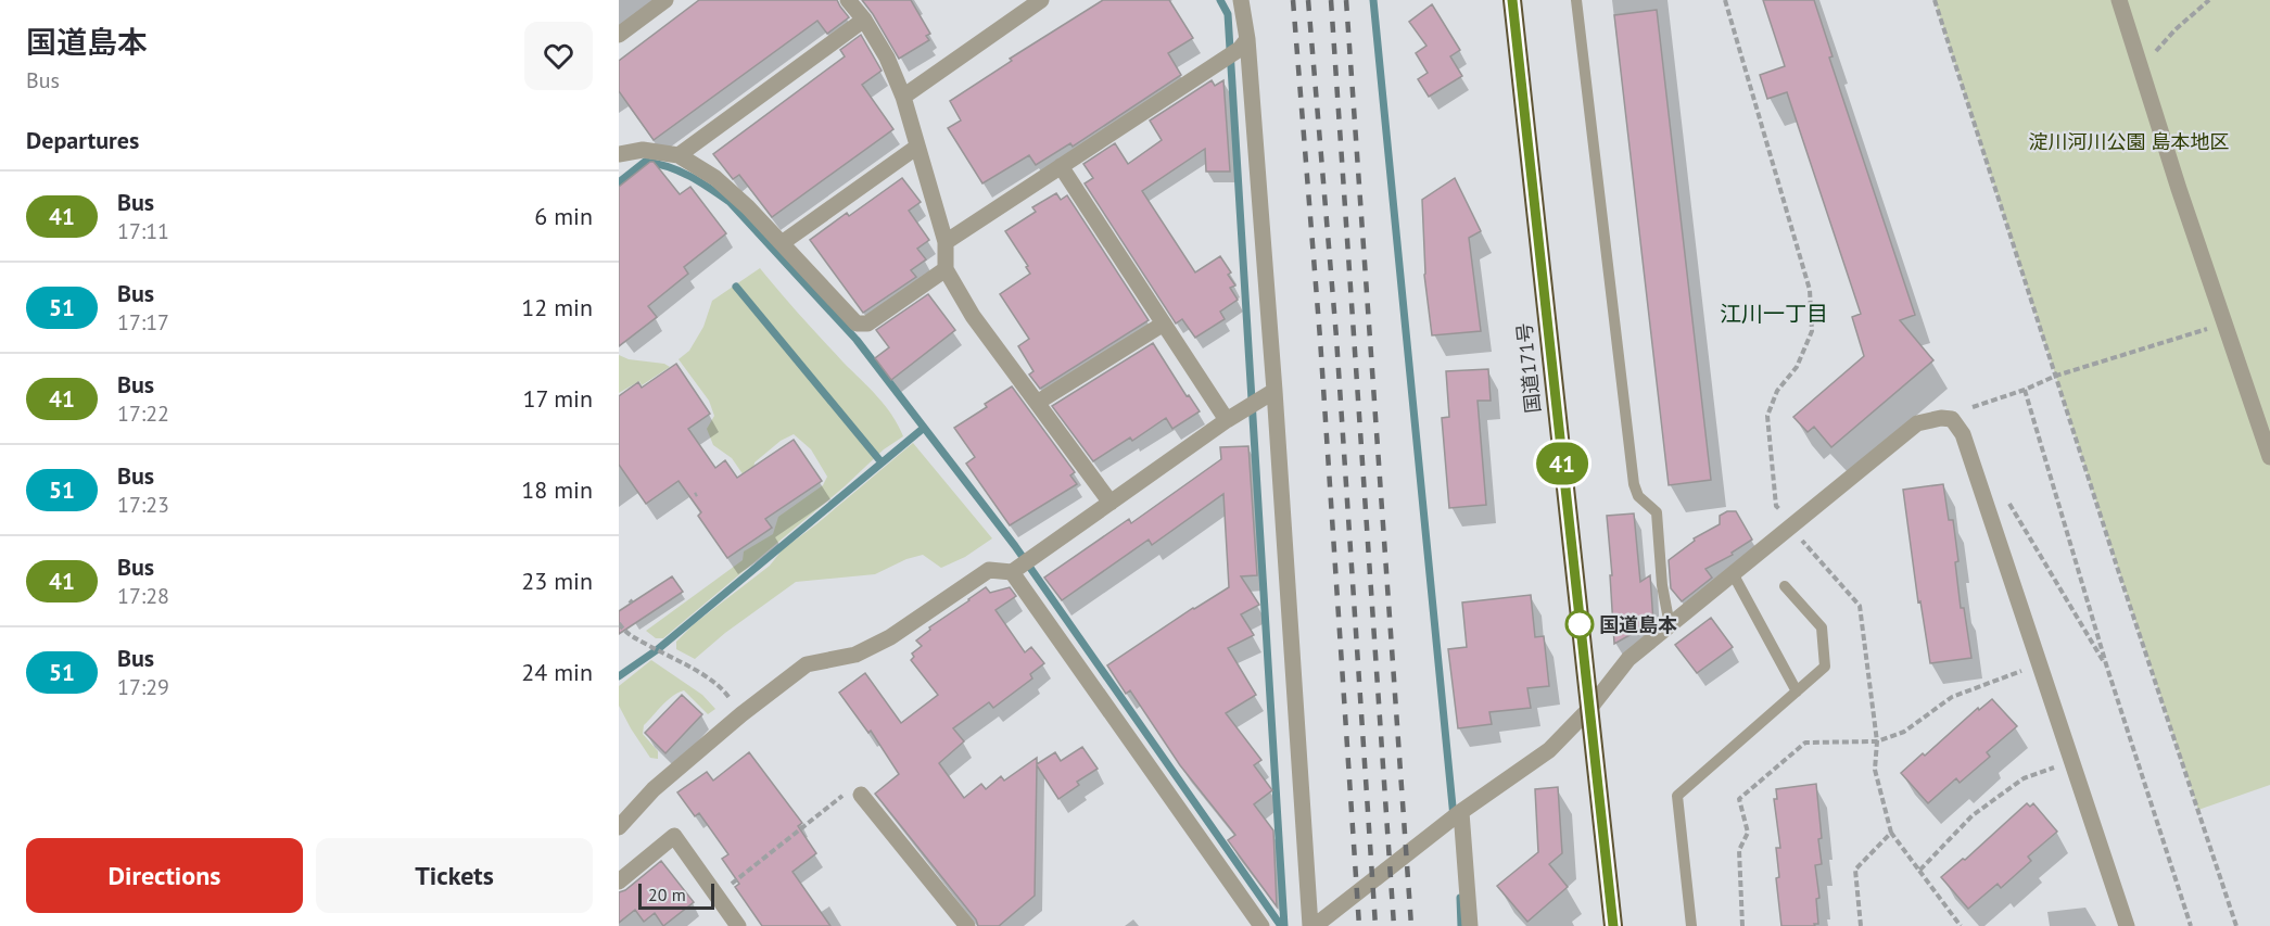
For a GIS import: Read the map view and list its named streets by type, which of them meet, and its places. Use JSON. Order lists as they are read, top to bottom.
{
  "streets": {
    "highway": ["国道171号"]
  },
  "districts": ["江川一丁目"],
  "parks": ["淀川河川公園 島本地区"],
  "places": ["国道島本"],
  "lines": ["bus line 41"],
  "scale_bar": "20 m",
  "page": {
    "heading": [
      ["国道島本", "Bus"],
      "Departures"
    ],
    "on_map": "41",
    "list": [
      {
        "mark": "41",
        "name": "Bus",
        "note": "17:11",
        "value": "6 min"
      },
      {
        "mark": "51",
        "name": "Bus",
        "note": "17:17",
        "value": "12 min"
      },
      {
        "mark": "41",
        "name": "Bus",
        "note": "17:22",
        "value": "17 min"
      },
      {
        "mark": "51",
        "name": "Bus",
        "note": "17:23",
        "value": "18 min"
      },
      {
        "mark": "41",
        "name": "Bus",
        "note": "17:28",
        "value": "23 min"
      },
      {
        "mark": "51",
        "name": "Bus",
        "note": "17:29",
        "value": "24 min"
      }
    ],
    "buttons": ["Directions", "Tickets"],
    "scale": "20 m"
  }
}
